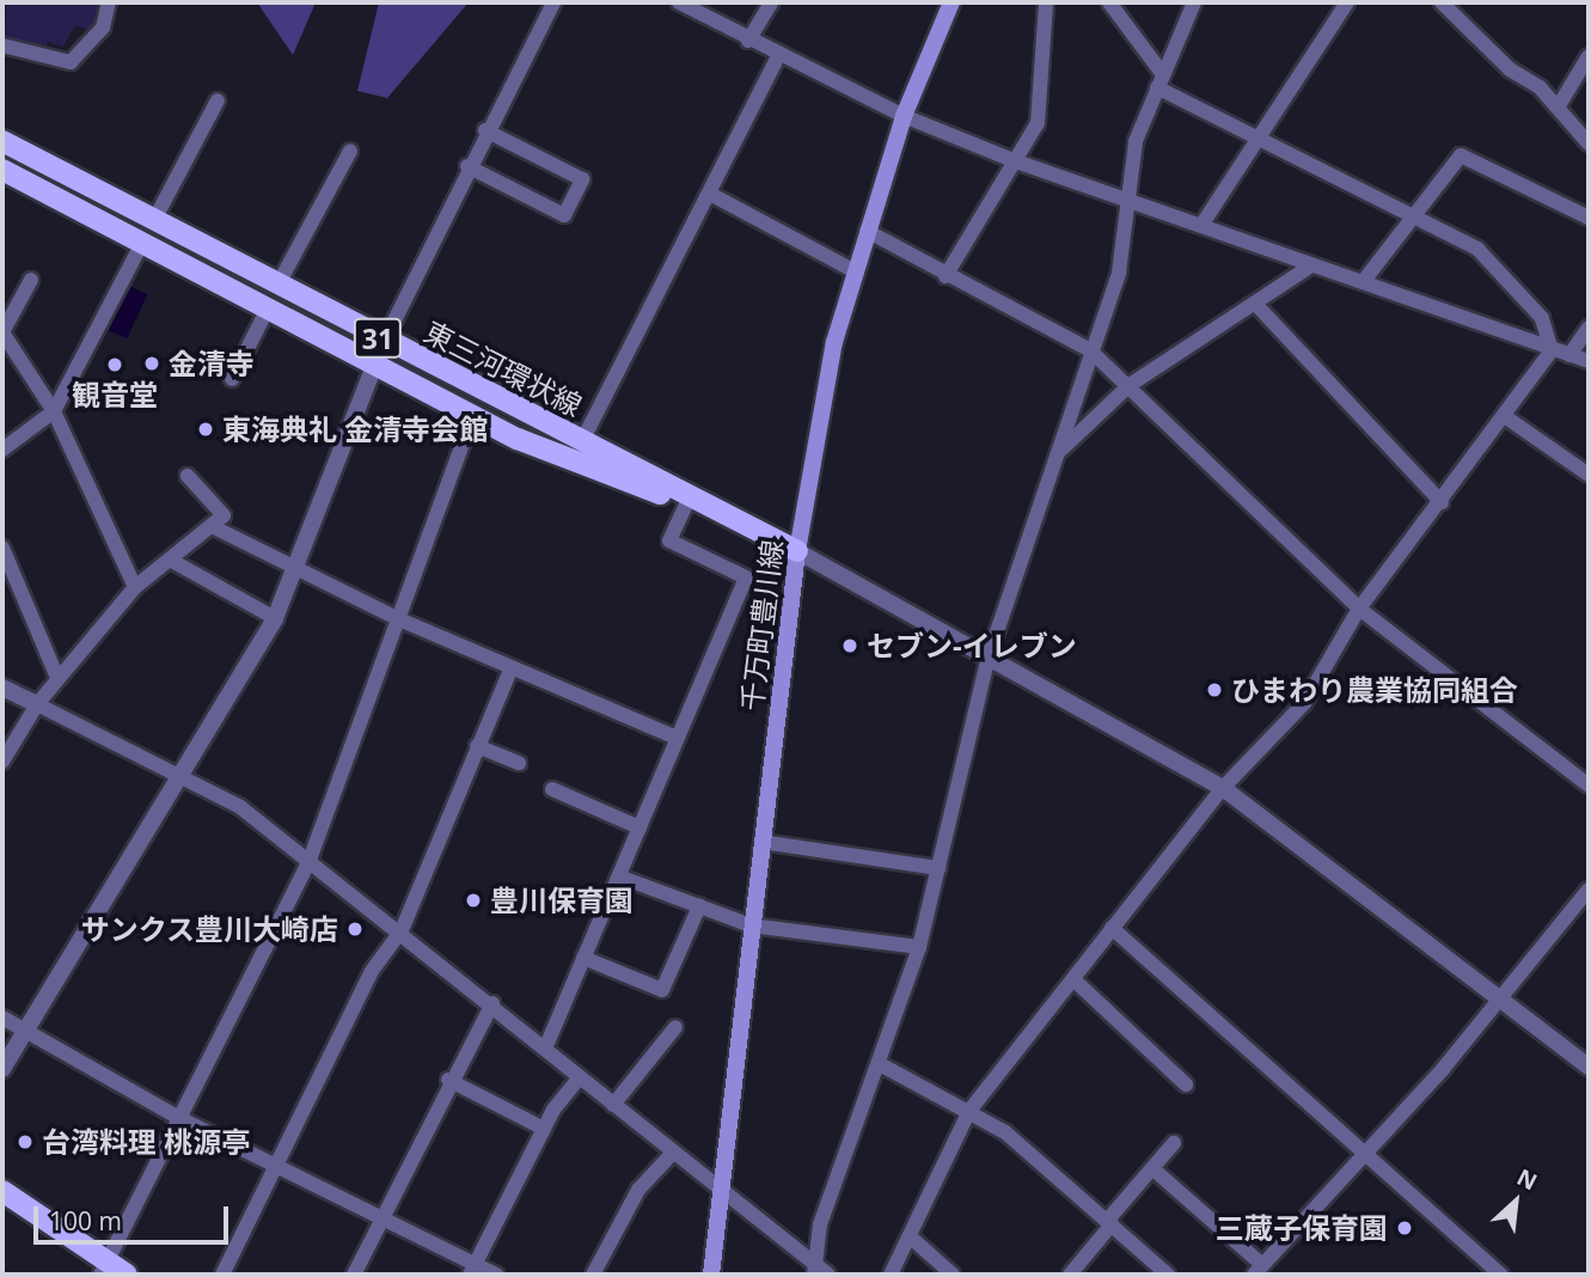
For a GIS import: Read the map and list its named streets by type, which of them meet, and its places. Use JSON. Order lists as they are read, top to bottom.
{
  "streets": {
    "main road": ["31", "東三河環状線", "千万町豊川線"]
  },
  "crossings": [
    ["東三河環状線", "千万町豊川線"]
  ],
  "places": [
    "金清寺",
    "観音堂",
    "東海典礼 金清寺会館",
    "セブン-イレブン",
    "ひまわり農業協同組合",
    "豊川保育園",
    "サンクス豊川大崎店",
    "台湾料理 桃源亭",
    "三蔵子保育園"
  ],
  "scale_bar": "100 m",
  "north": "top right"
}
